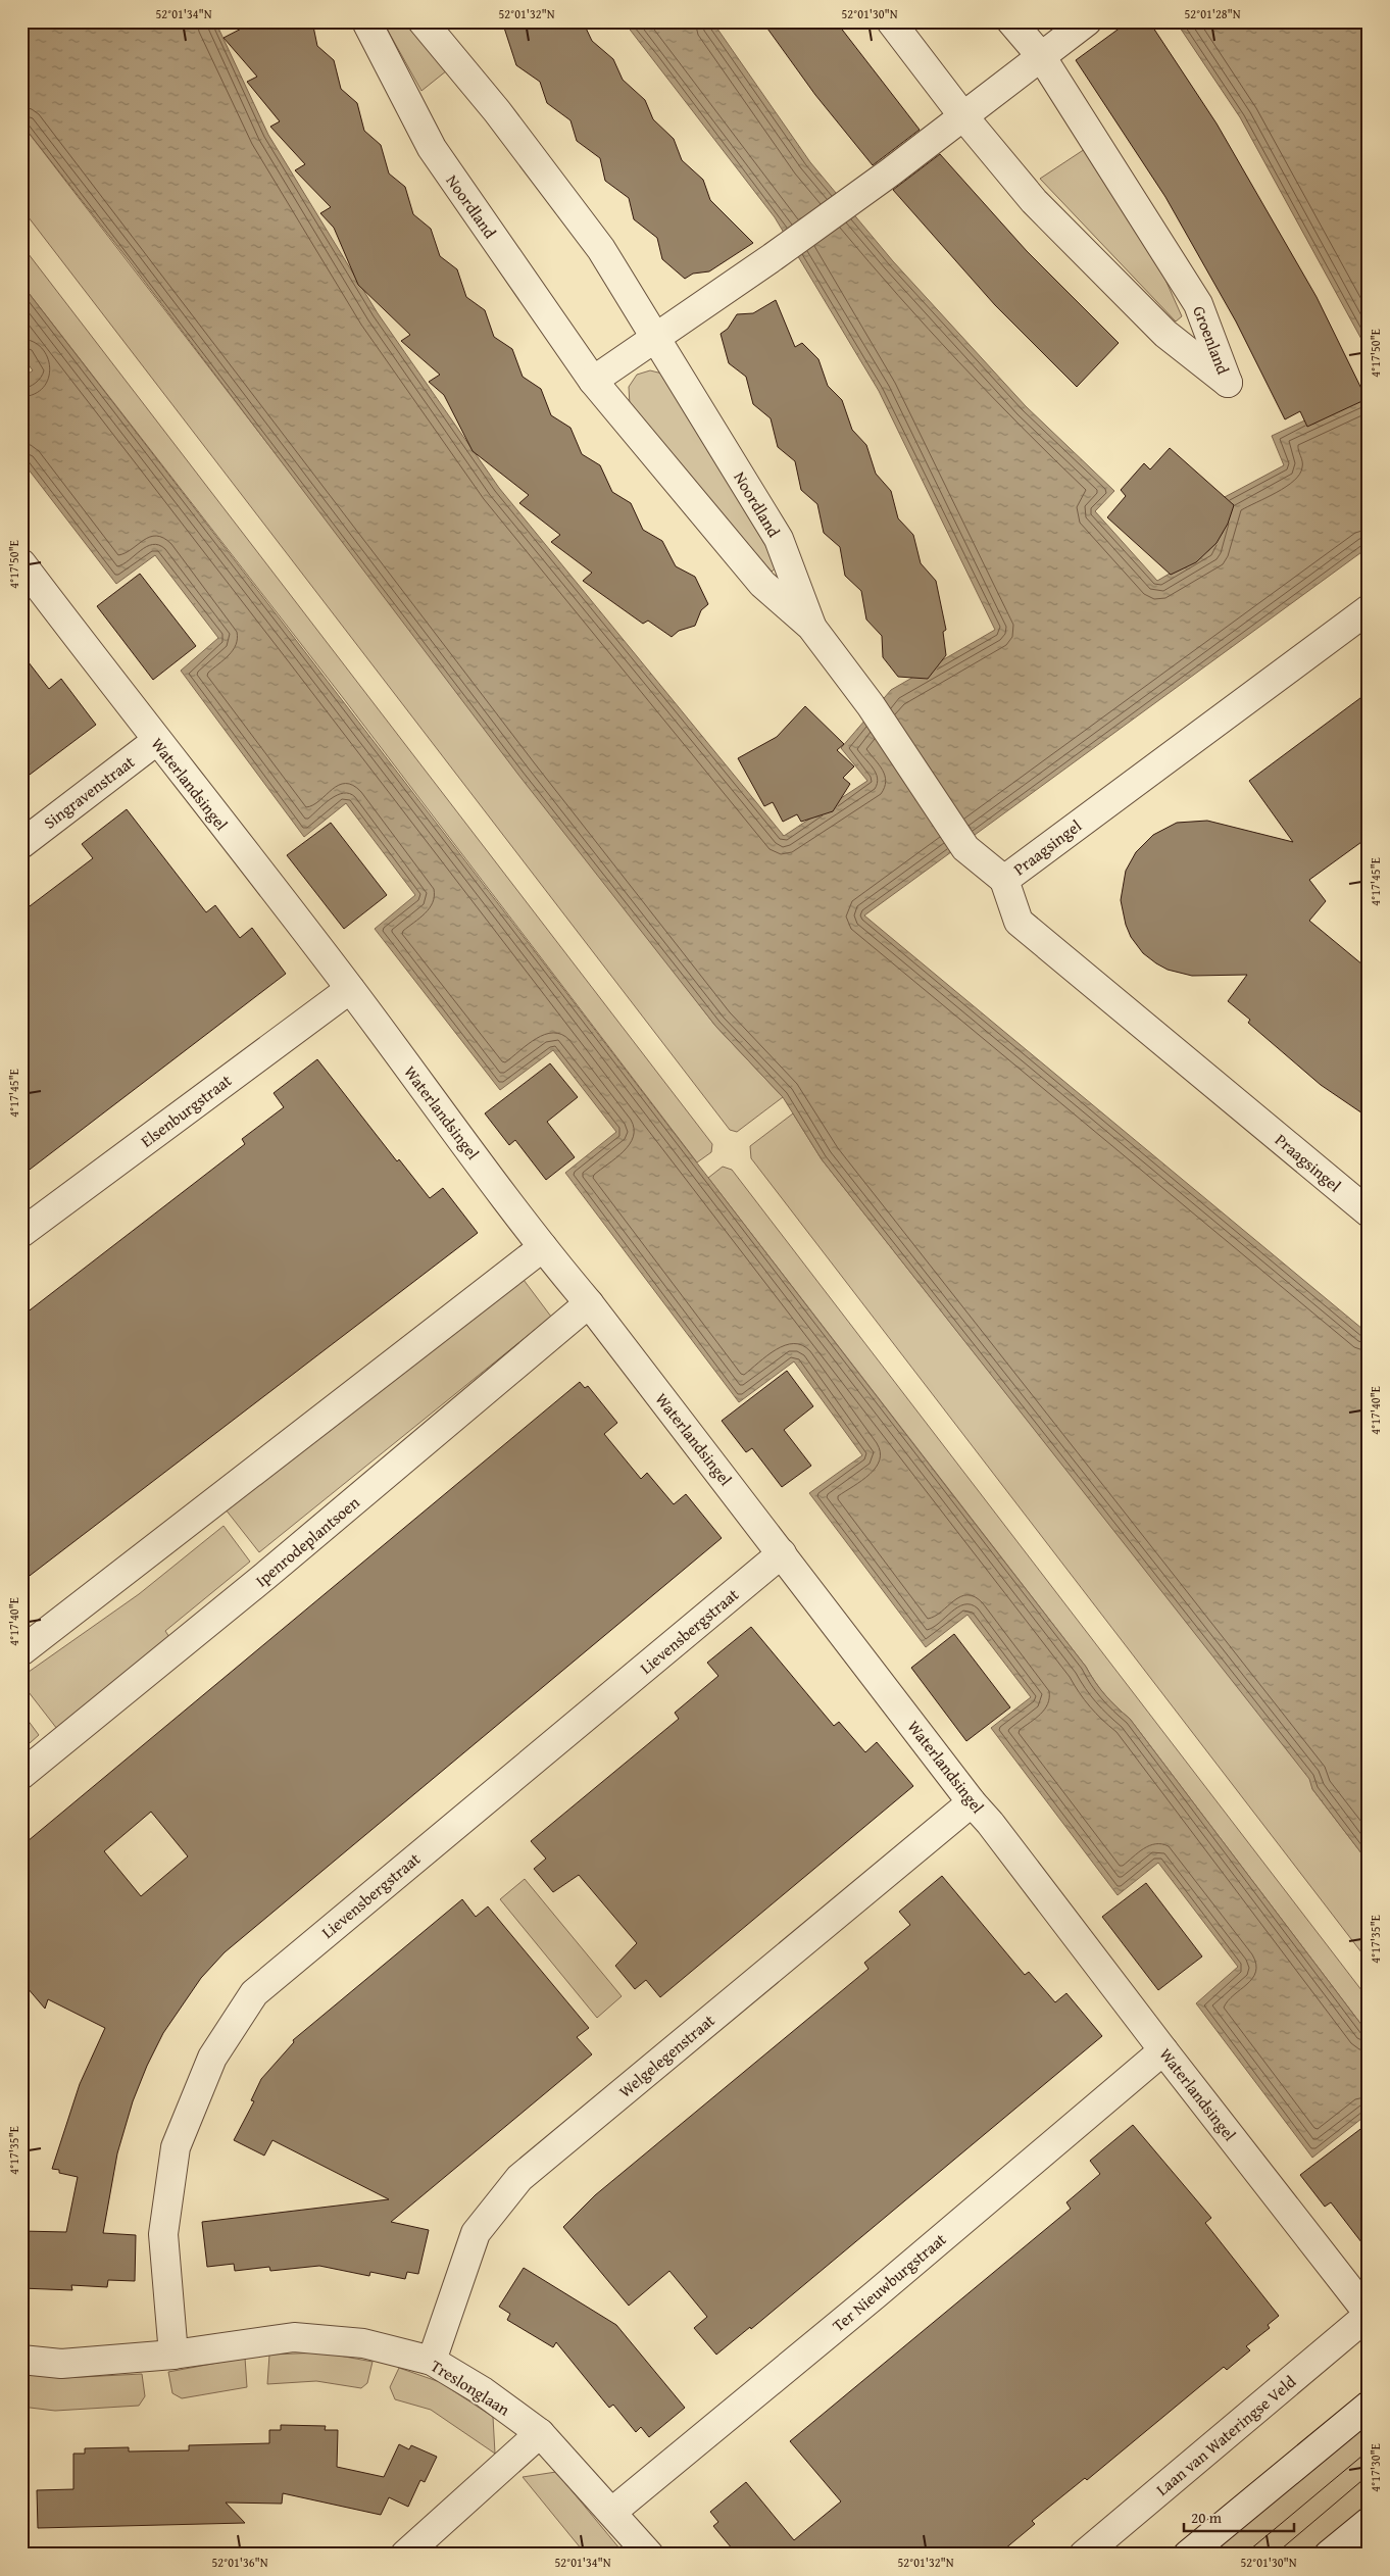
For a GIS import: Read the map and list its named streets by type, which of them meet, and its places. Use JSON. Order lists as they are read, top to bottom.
{
  "streets": {
    "street": [
      "Noordland",
      "Groenland",
      "Waterlandsingel",
      "Singravenstraat",
      "Praagsingel",
      "Elsenburgstraat",
      "Ipenrodeplantsoen",
      "Lievensbergstraat",
      "Welgelegenstraat",
      "Ter Nieuwburgstraat",
      "Treslonglaan",
      "Laan van Wateringse Veld"
    ]
  },
  "crossings": [
    ["Noordland", "Praagsingel"],
    ["Waterlandsingel", "Singravenstraat"],
    ["Waterlandsingel", "Elsenburgstraat"],
    ["Waterlandsingel", "Ipenrodeplantsoen"],
    ["Waterlandsingel", "Lievensbergstraat"],
    ["Waterlandsingel", "Welgelegenstraat"],
    ["Waterlandsingel", "Ter Nieuwburgstraat"],
    ["Waterlandsingel", "Laan van Wateringse Veld"],
    ["Lievensbergstraat", "Treslonglaan"],
    ["Welgelegenstraat", "Treslonglaan"],
    ["Ter Nieuwburgstraat", "Treslonglaan"]
  ],
  "scale_bar": "20 m",
  "coordinates": [
    "52°01'34\"N",
    "52°01'32\"N",
    "52°01'30\"N",
    "52°01'28\"N",
    "4°17'50\"E",
    "4°17'45\"E",
    "4°17'40\"E",
    "4°17'35\"E",
    "4°17'30\"E",
    "52°01'36\"N"
  ]
}
